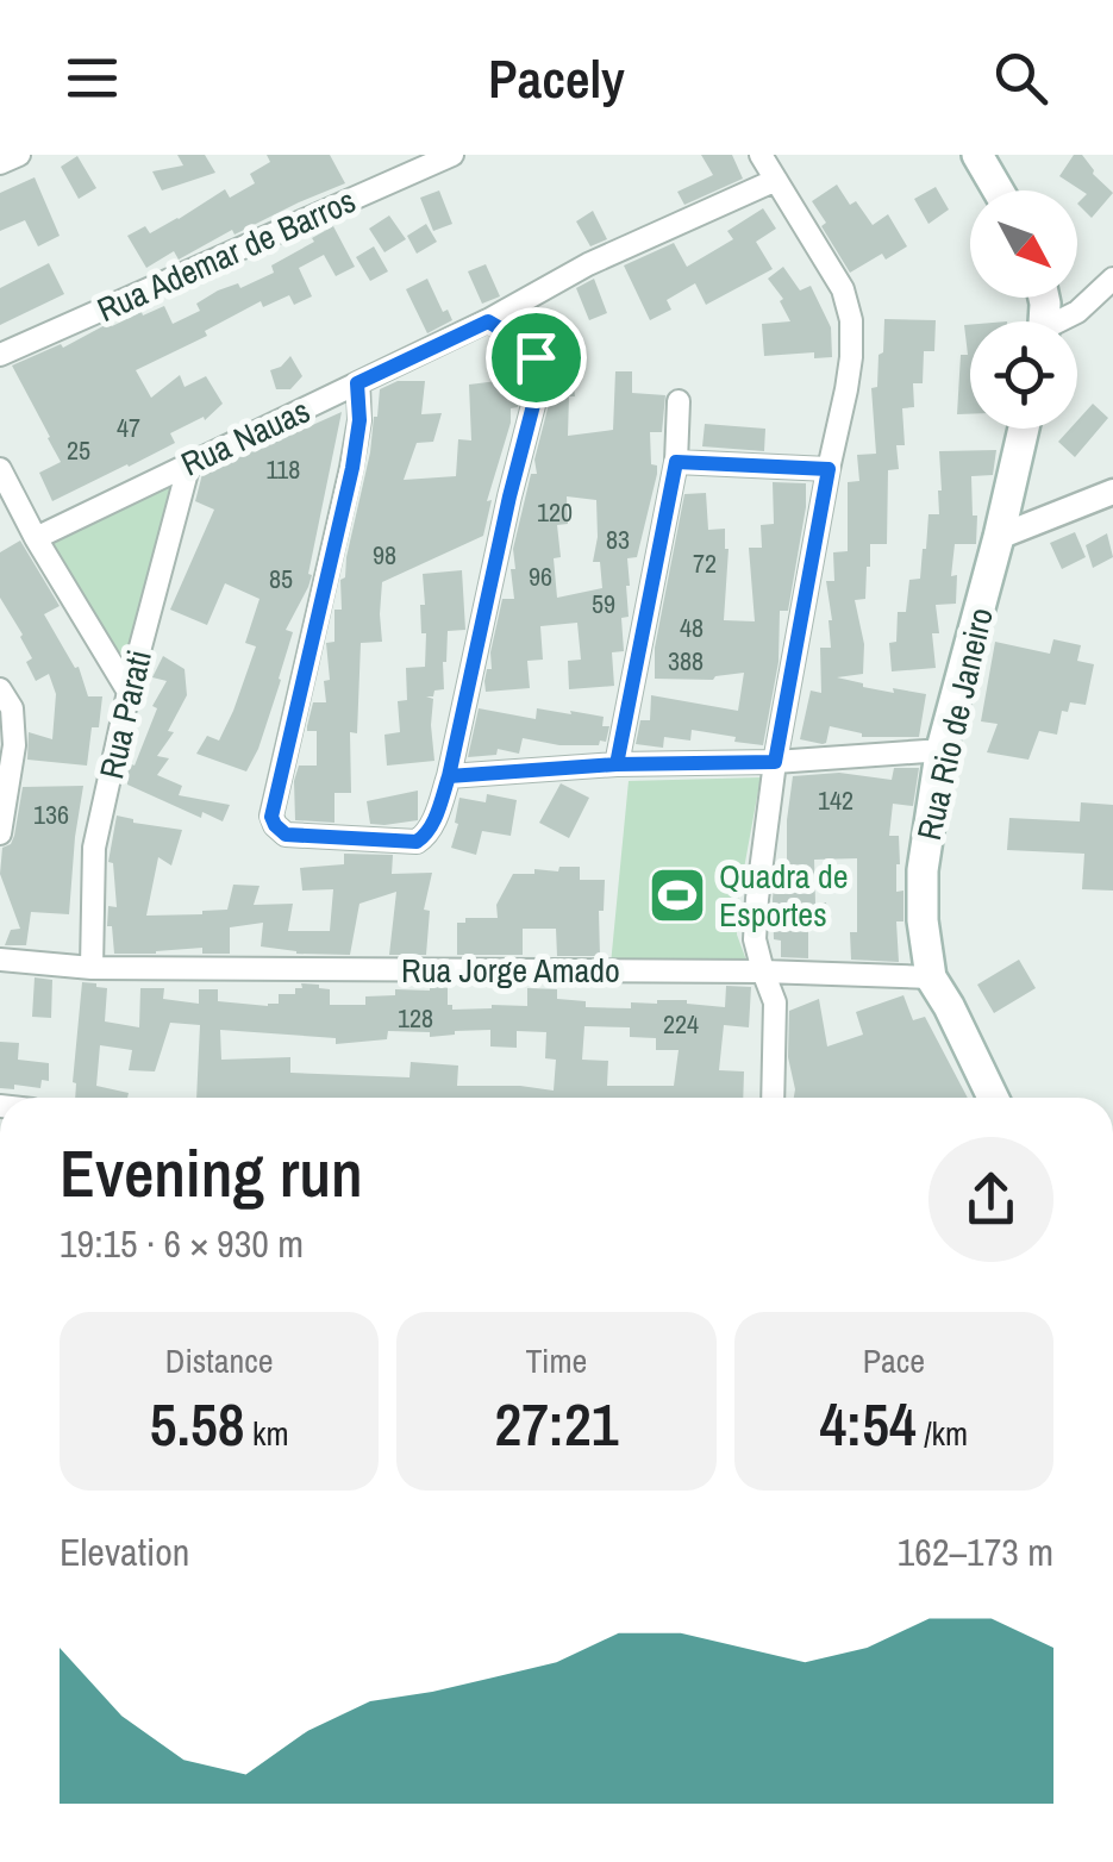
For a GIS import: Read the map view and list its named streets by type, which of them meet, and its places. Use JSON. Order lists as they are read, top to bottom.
{
  "streets": {
    "main road": ["Rua Rio de Janeiro"],
    "street": [
      "Rua Ademar de Barros",
      "Rua Nauas",
      "Rua Parati",
      "Rua Jorge Amado"
    ]
  },
  "crossings": [
    ["Rua Nauas", "Rua Parati"],
    ["Rua Parati", "Rua Jorge Amado"],
    ["Rua Rio de Janeiro", "Rua Jorge Amado"]
  ],
  "places": {
    "sports": ["Quadra de Esportes"]
  },
  "house_numbers": [
    "47",
    "25",
    "118",
    "120",
    "83",
    "98",
    "72",
    "96",
    "85",
    "59",
    "48",
    "388",
    "142",
    "136",
    "128",
    "224"
  ],
  "north": "bottom right",
  "page": {
    "header": "Pacely",
    "heading": ["Evening run", "19:15 · 6 × 930 m"],
    "stats": [
      ["Distance", "5.58 km"],
      ["Time", "27:21"],
      ["Pace", "4:54 /km"]
    ],
    "chart": ["Elevation", "162–173 m"]
  }
}
